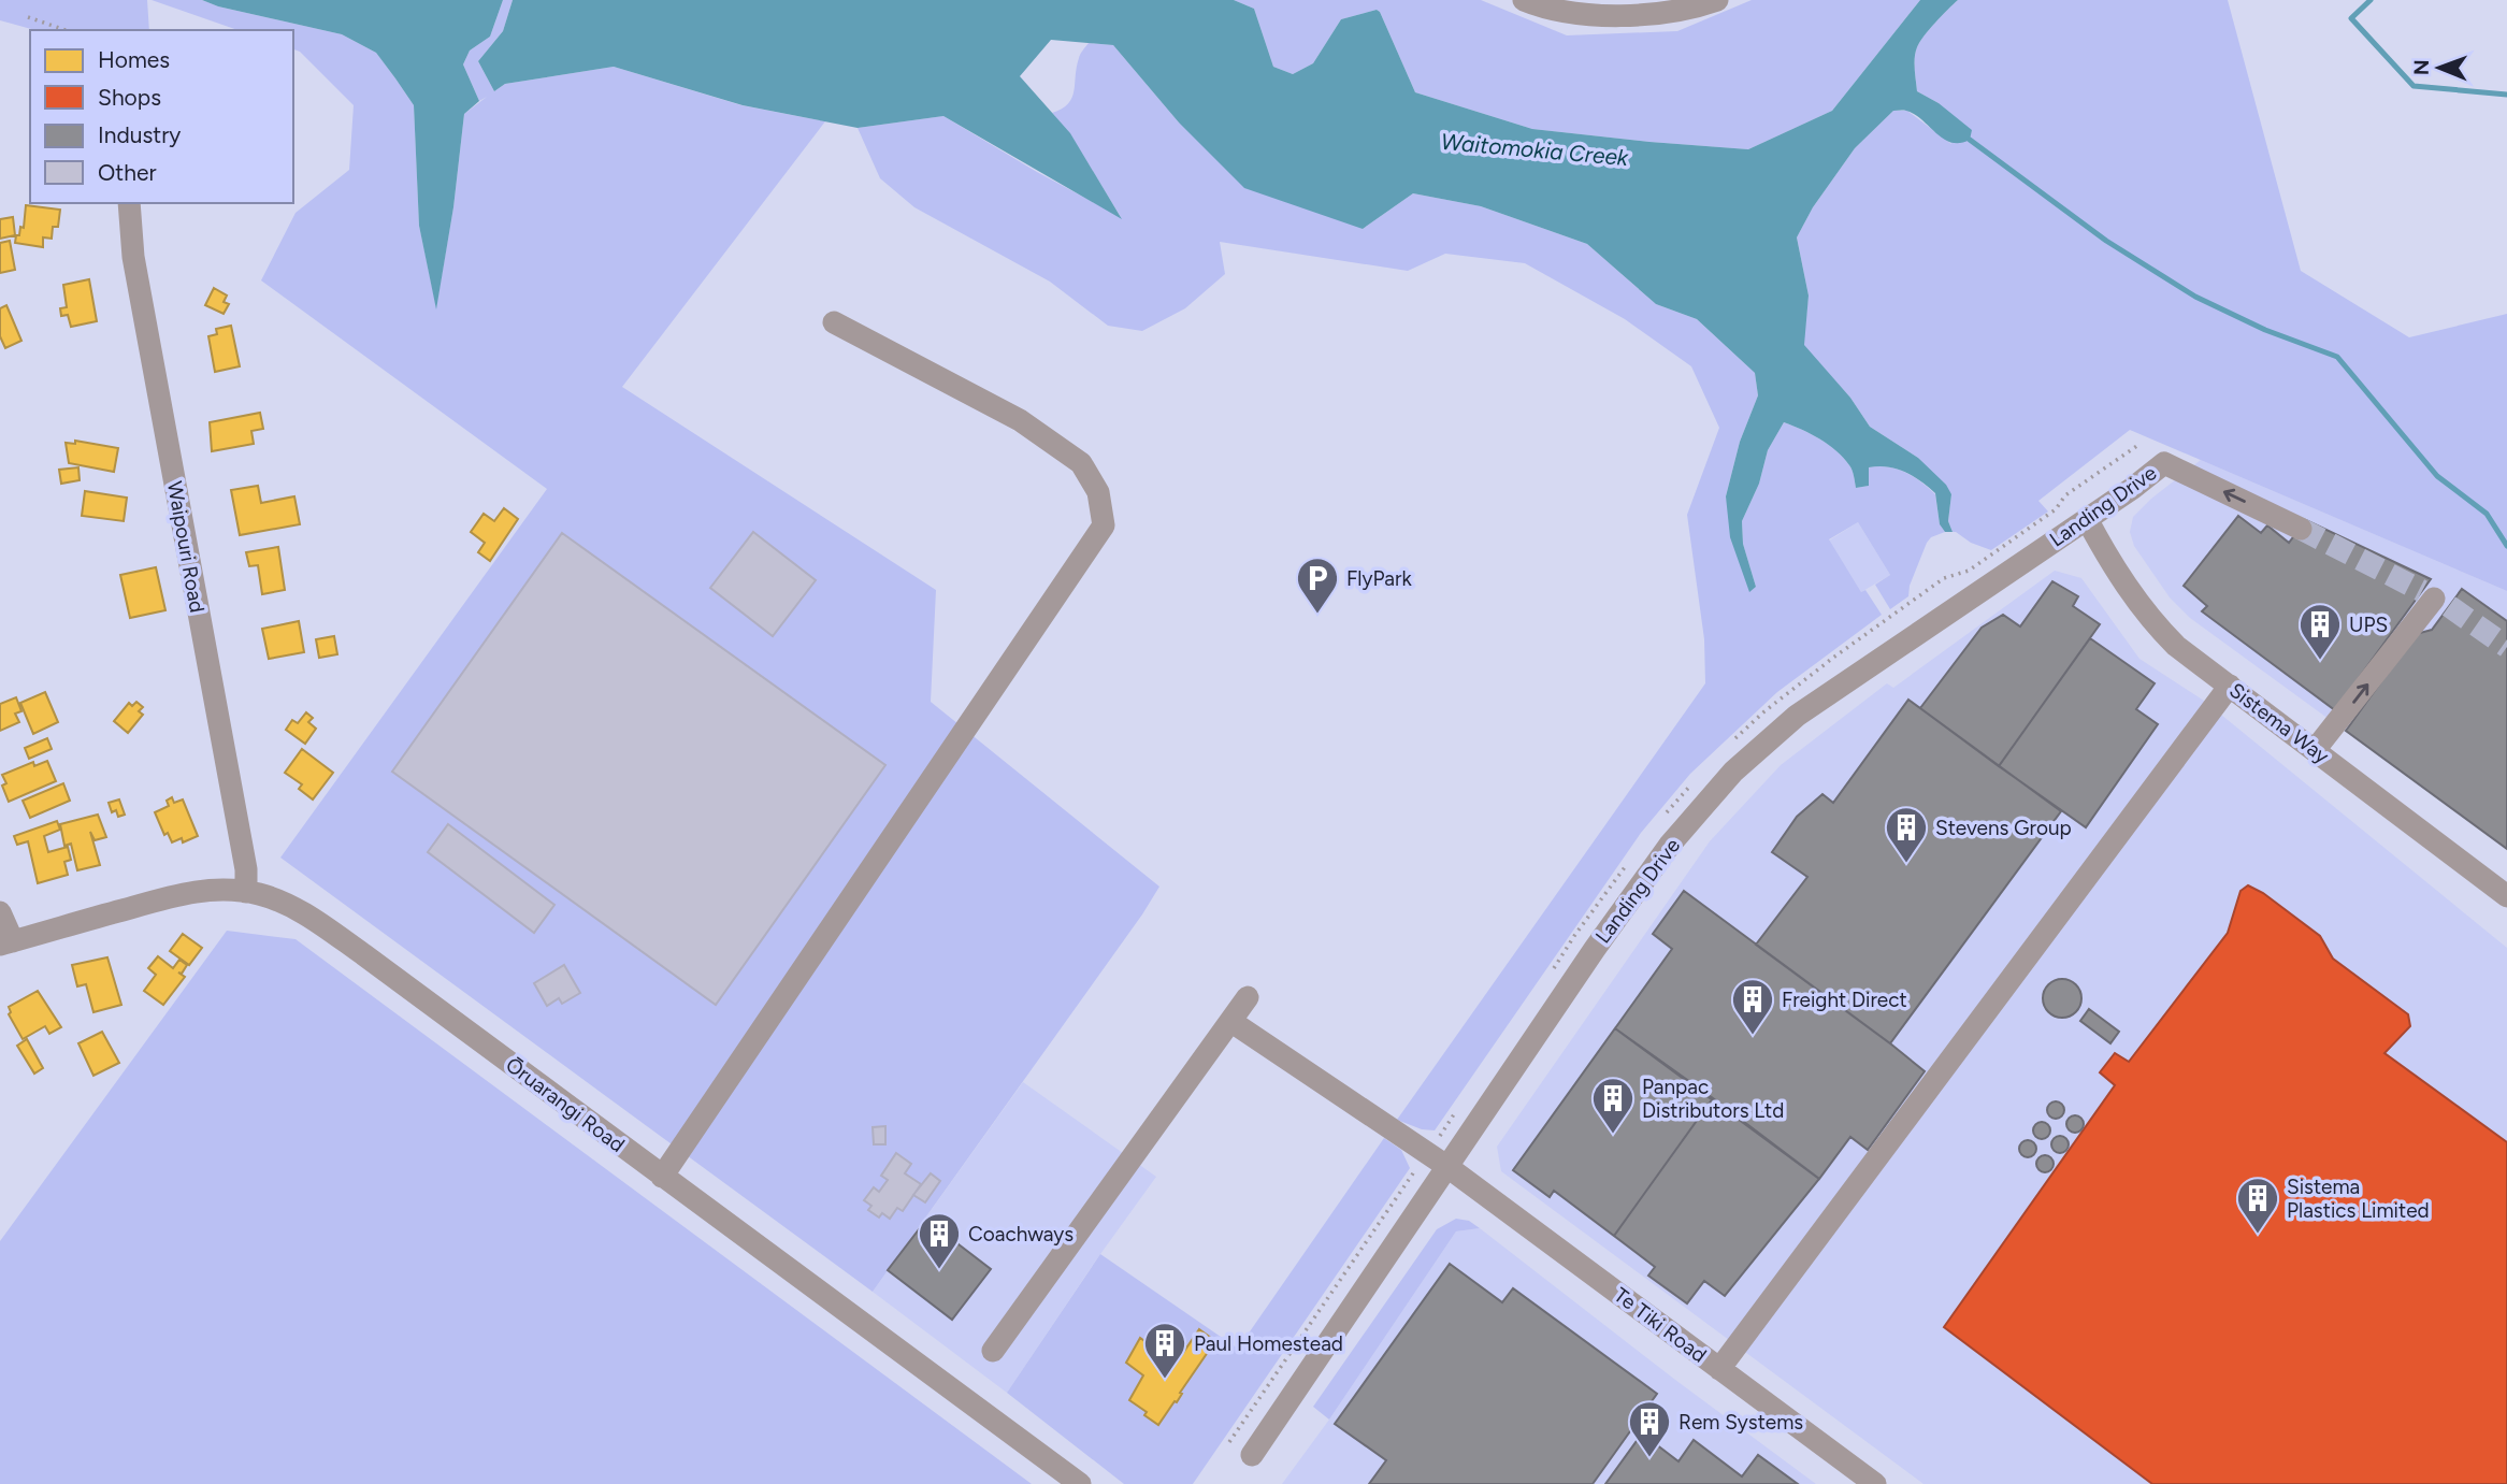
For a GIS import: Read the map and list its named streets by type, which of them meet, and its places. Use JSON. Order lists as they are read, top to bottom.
{
  "streets": {
    "street": [
      "Landing Drive",
      "Waipouri Road",
      "Sistema Way",
      "Ōruarangi Road",
      "Te Tiki Road"
    ]
  },
  "crossings": [
    ["Landing Drive", "Sistema Way"],
    ["Landing Drive", "Te Tiki Road"],
    ["Waipouri Road", "Ōruarangi Road"]
  ],
  "water": ["Waitomokia Creek"],
  "places": {
    "parking": ["FlyPark"],
    "building": [
      "UPS",
      "Stevens Group",
      "Freight Direct",
      "Panpac Distributors Ltd",
      "Sistema Plastics Limited",
      "Coachways",
      "Paul Homestead",
      "Rem Systems"
    ]
  },
  "legend": [
    "Homes",
    "Shops",
    "Industry",
    "Other"
  ],
  "north": "left"
}
